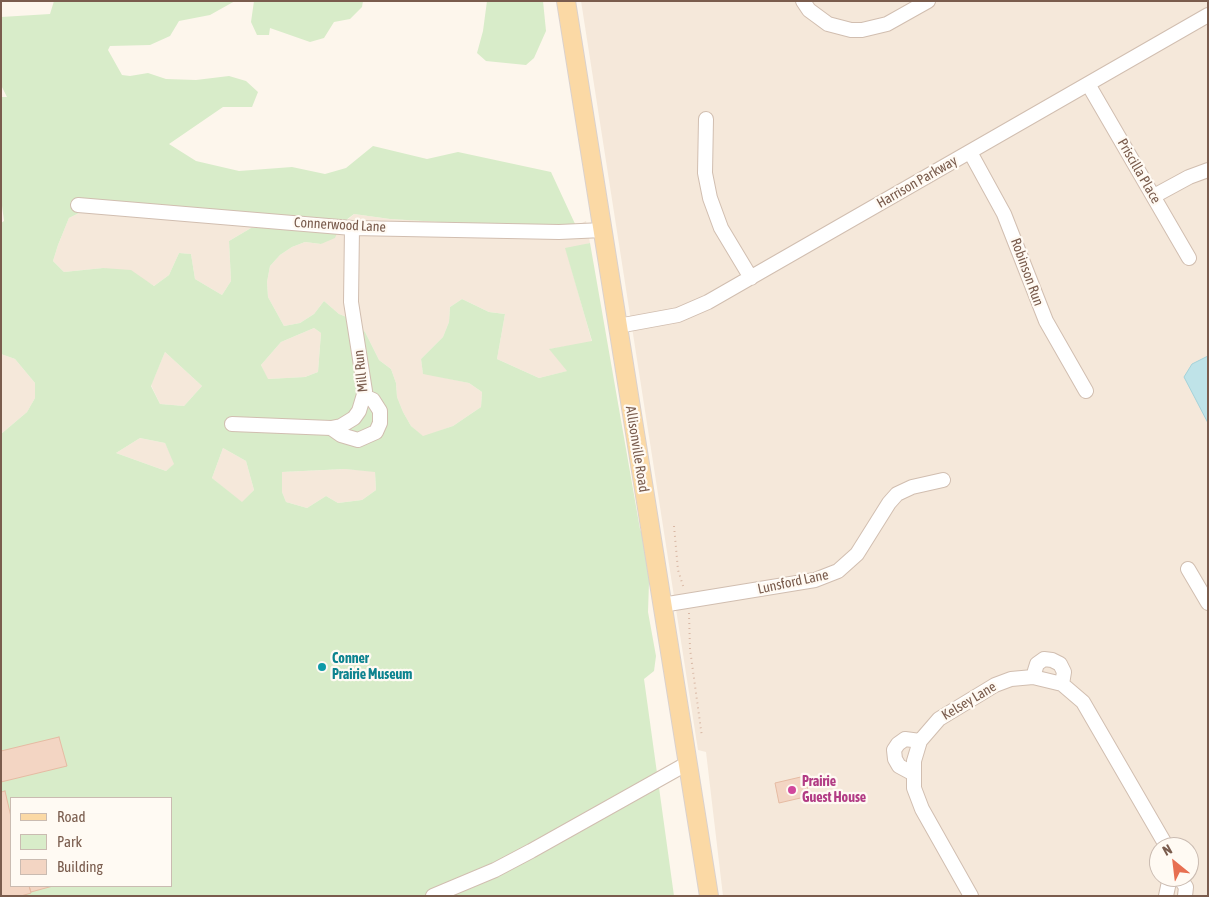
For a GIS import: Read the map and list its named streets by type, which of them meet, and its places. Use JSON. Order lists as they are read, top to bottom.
{
  "streets": {
    "main road": ["Allisonville Road"],
    "street": [
      "Priscilla Place",
      "Harrison Parkway",
      "Connerwood Lane",
      "Robinson Run",
      "Mill Run",
      "Lunsford Lane",
      "Kelsey Lane"
    ]
  },
  "crossings": [
    ["Priscilla Place", "Harrison Parkway"],
    ["Harrison Parkway", "Robinson Run"],
    ["Harrison Parkway", "Allisonville Road"],
    ["Connerwood Lane", "Mill Run"],
    ["Connerwood Lane", "Allisonville Road"],
    ["Allisonville Road", "Lunsford Lane"]
  ],
  "places": ["Conner Prairie Museum", "Prairie Guest House"],
  "legend": ["Road", "Park", "Building"],
  "north": "top left"
}
